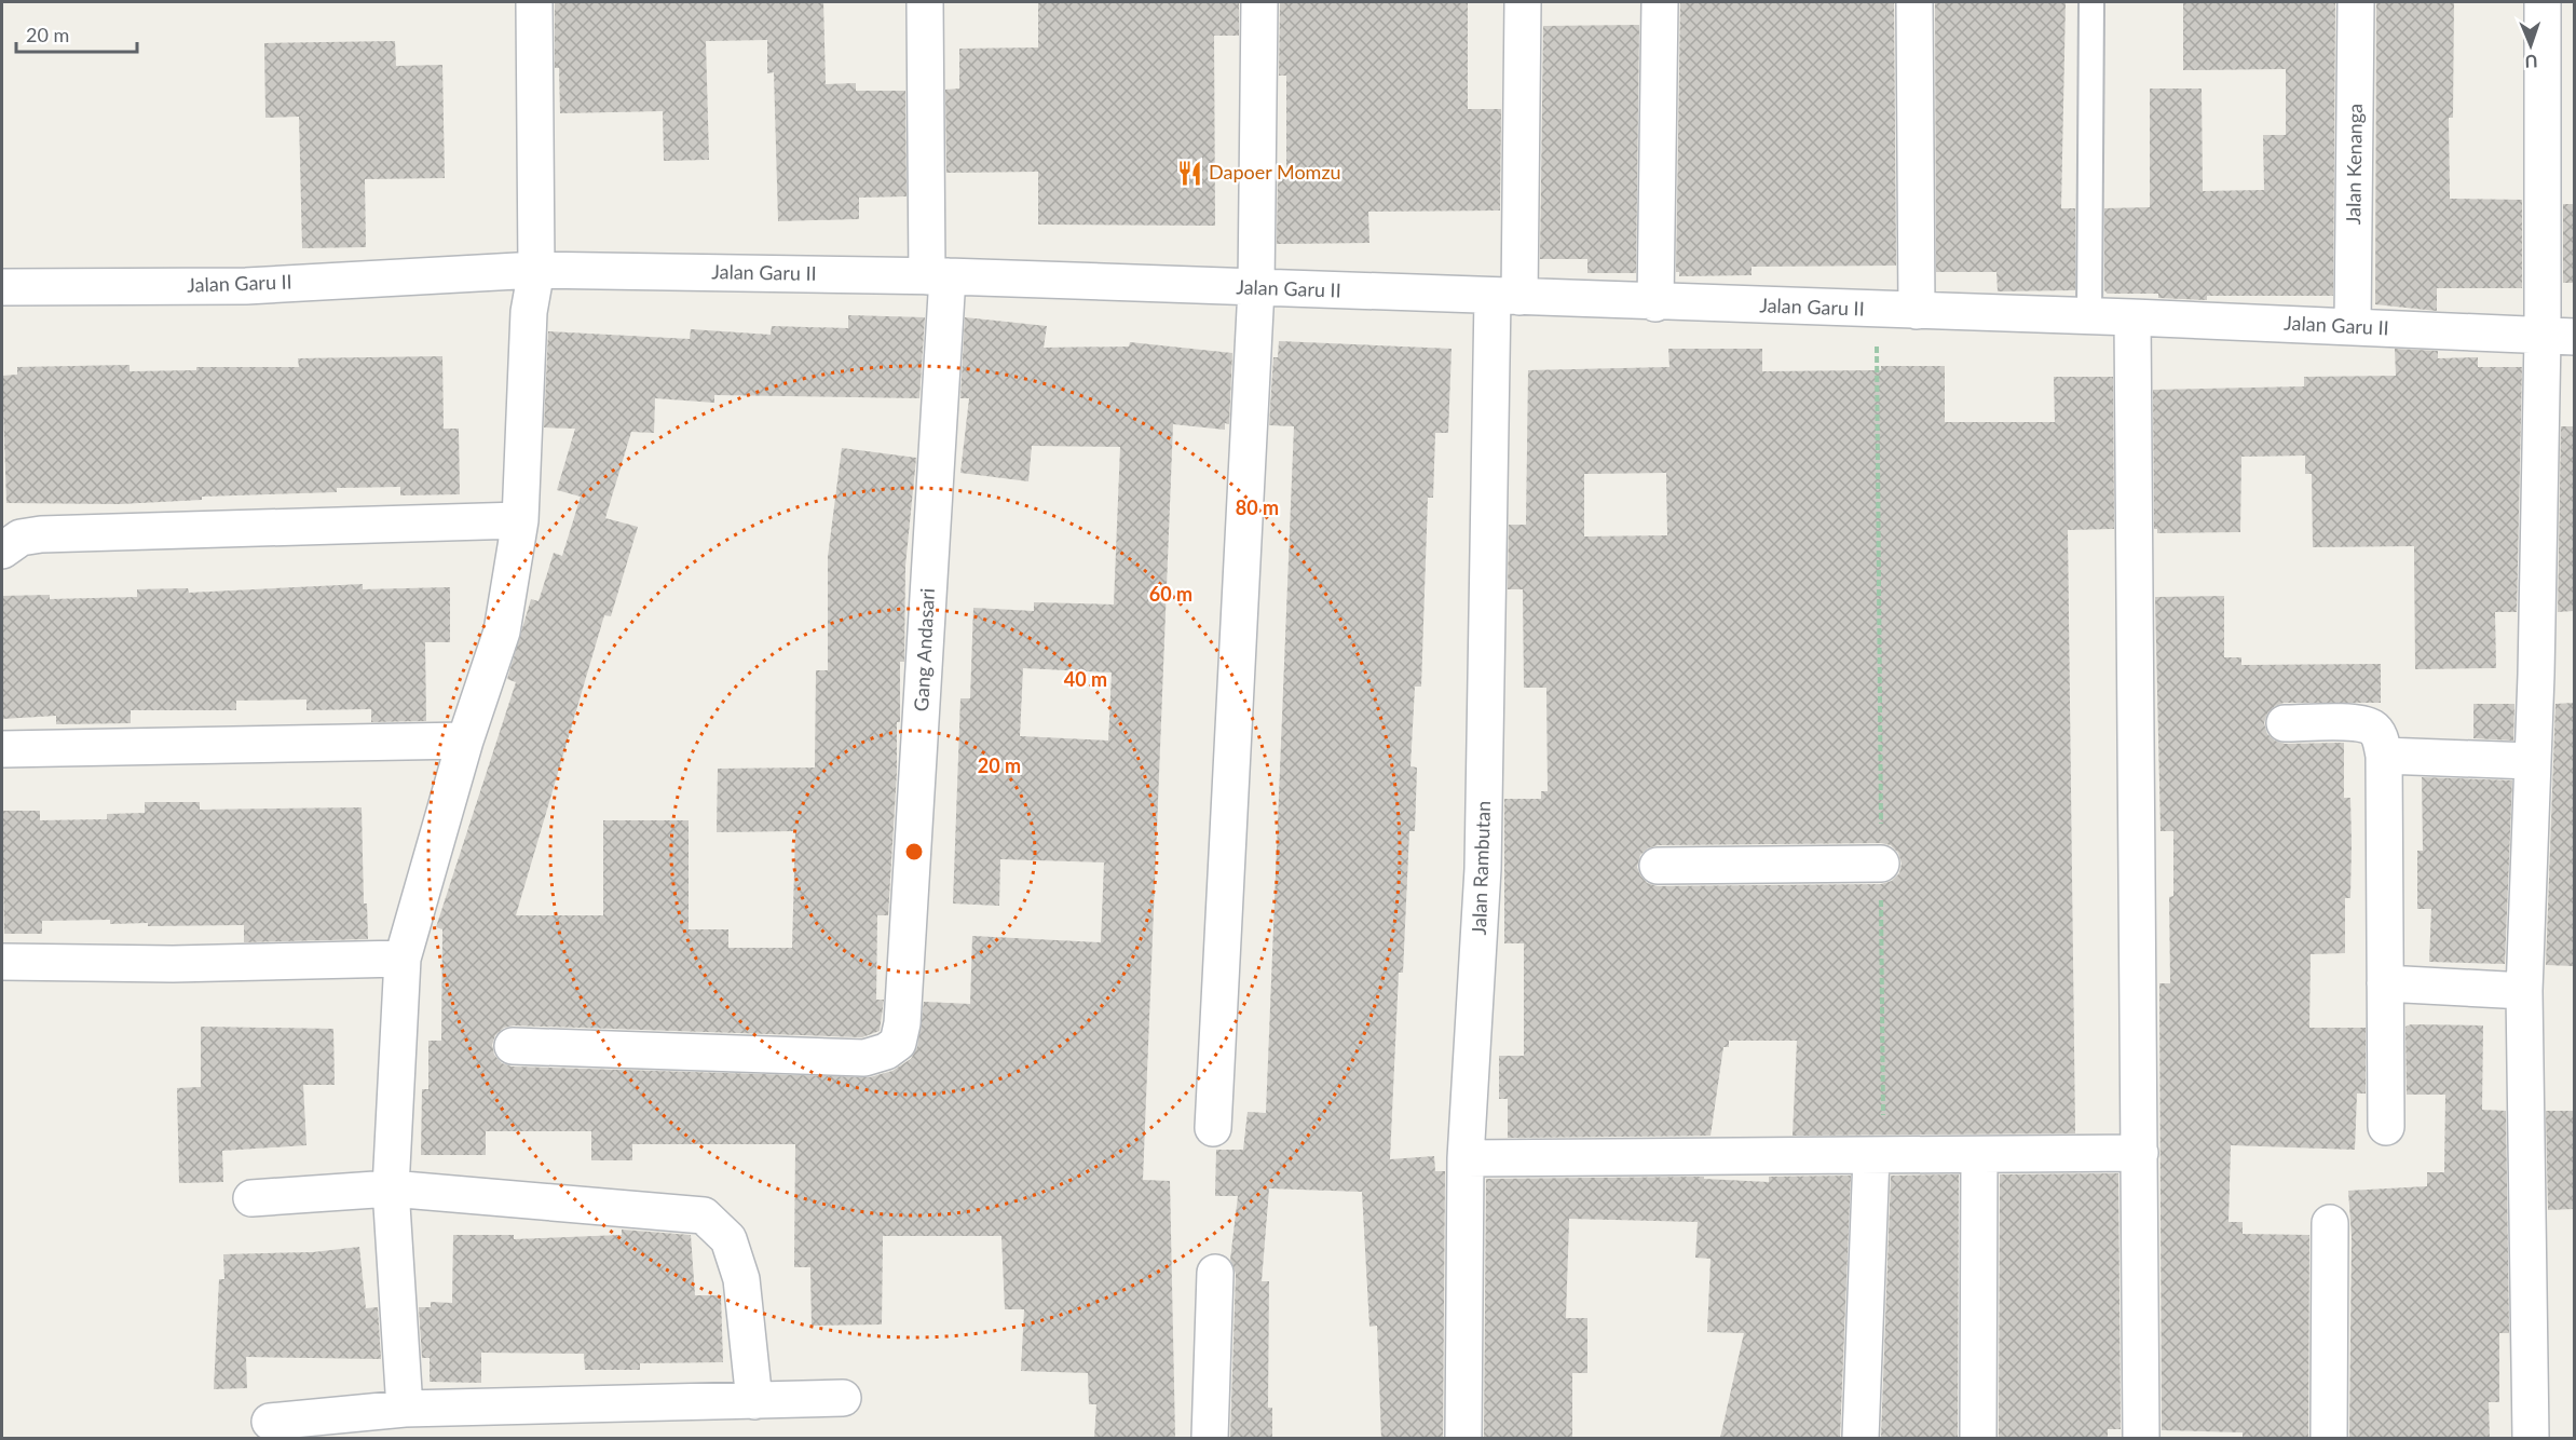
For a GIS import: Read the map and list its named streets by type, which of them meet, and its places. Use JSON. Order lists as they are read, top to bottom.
{
  "streets": {
    "street": [
      "Jalan Kenanga",
      "Jalan Garu II",
      "Gang Andasari",
      "Jalan Rambutan"
    ]
  },
  "crossings": [
    ["Jalan Kenanga", "Jalan Garu II"],
    ["Jalan Garu II", "Gang Andasari"],
    ["Jalan Garu II", "Jalan Rambutan"]
  ],
  "places": {
    "restaurant": ["Dapoer Momzu"]
  },
  "scale_bar": "20 m",
  "north": "bottom",
  "rings": [
    "80 m",
    "60 m",
    "40 m",
    "20 m"
  ]
}
